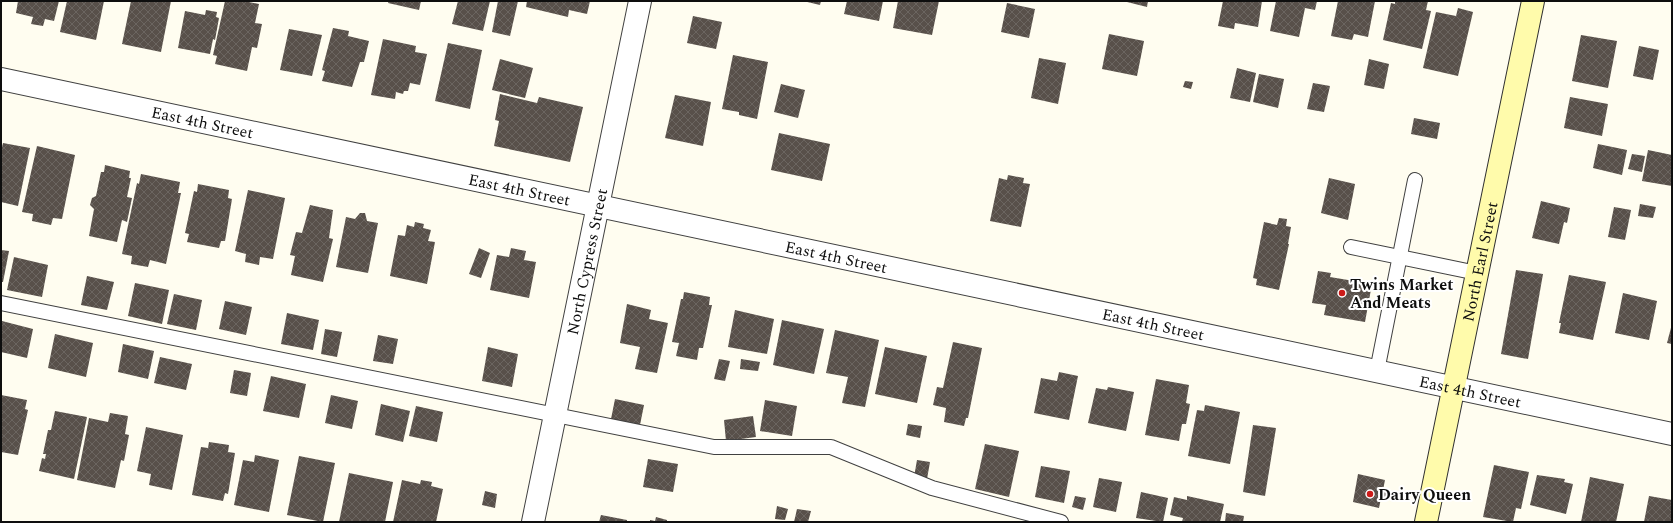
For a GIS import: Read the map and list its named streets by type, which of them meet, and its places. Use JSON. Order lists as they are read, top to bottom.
{
  "streets": {
    "street": ["East 4th Street", "North Earl Street", "North Cypress Street"]
  },
  "crossings": [
    ["East 4th Street", "North Earl Street"],
    ["East 4th Street", "North Cypress Street"]
  ],
  "places": ["Twins Market And Meats", "Dairy Queen"]
}
